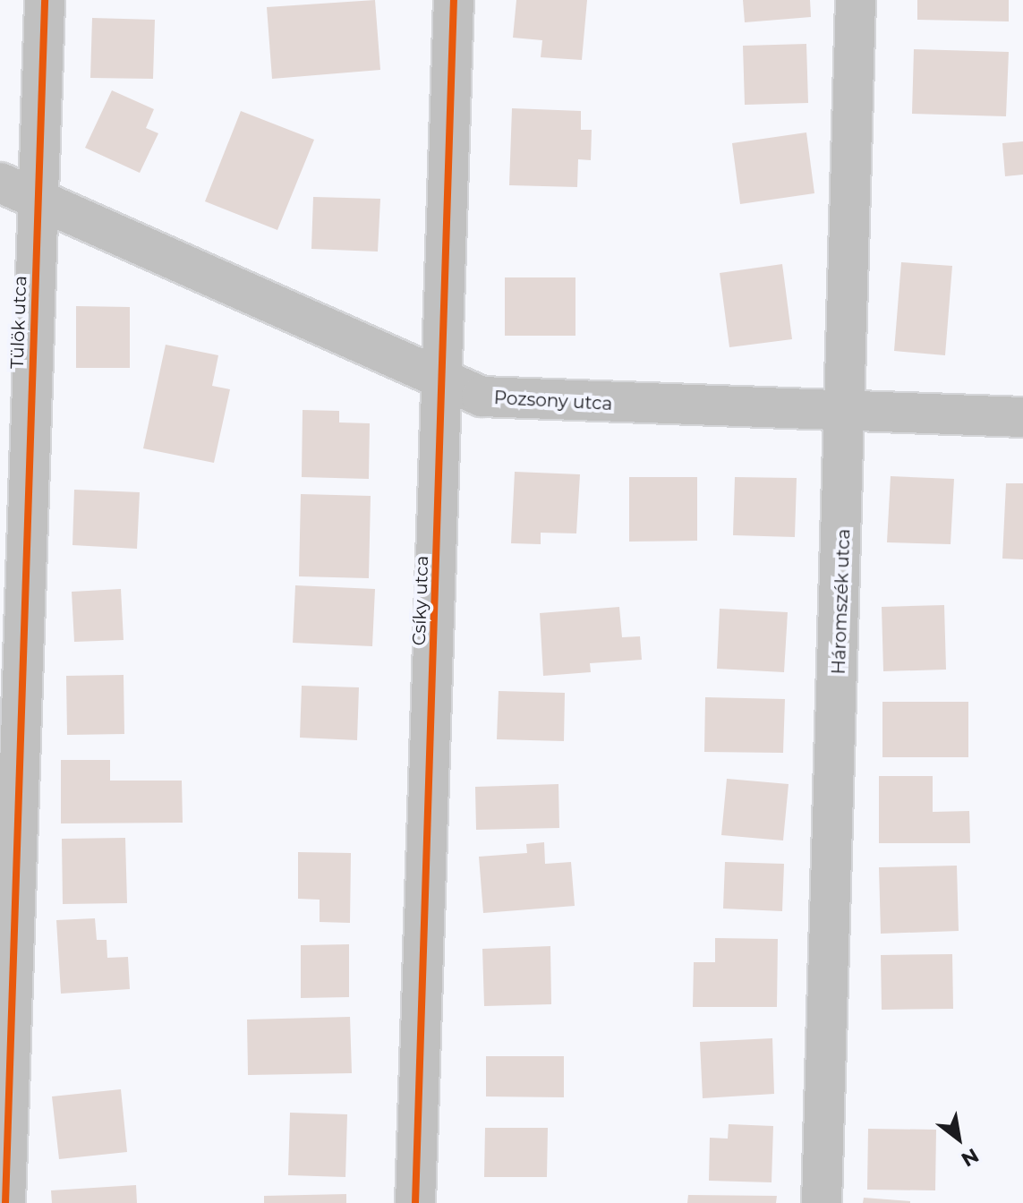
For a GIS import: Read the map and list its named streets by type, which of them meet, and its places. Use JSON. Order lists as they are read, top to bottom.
{
  "streets": {
    "street": [
      "Tülök utca",
      "Pozsony utca",
      "Csíky utca",
      "Háromszék utca"
    ]
  },
  "crossings": [
    ["Tülök utca", "Pozsony utca"],
    ["Pozsony utca", "Csíky utca"],
    ["Pozsony utca", "Háromszék utca"]
  ],
  "north": "bottom right"
}
